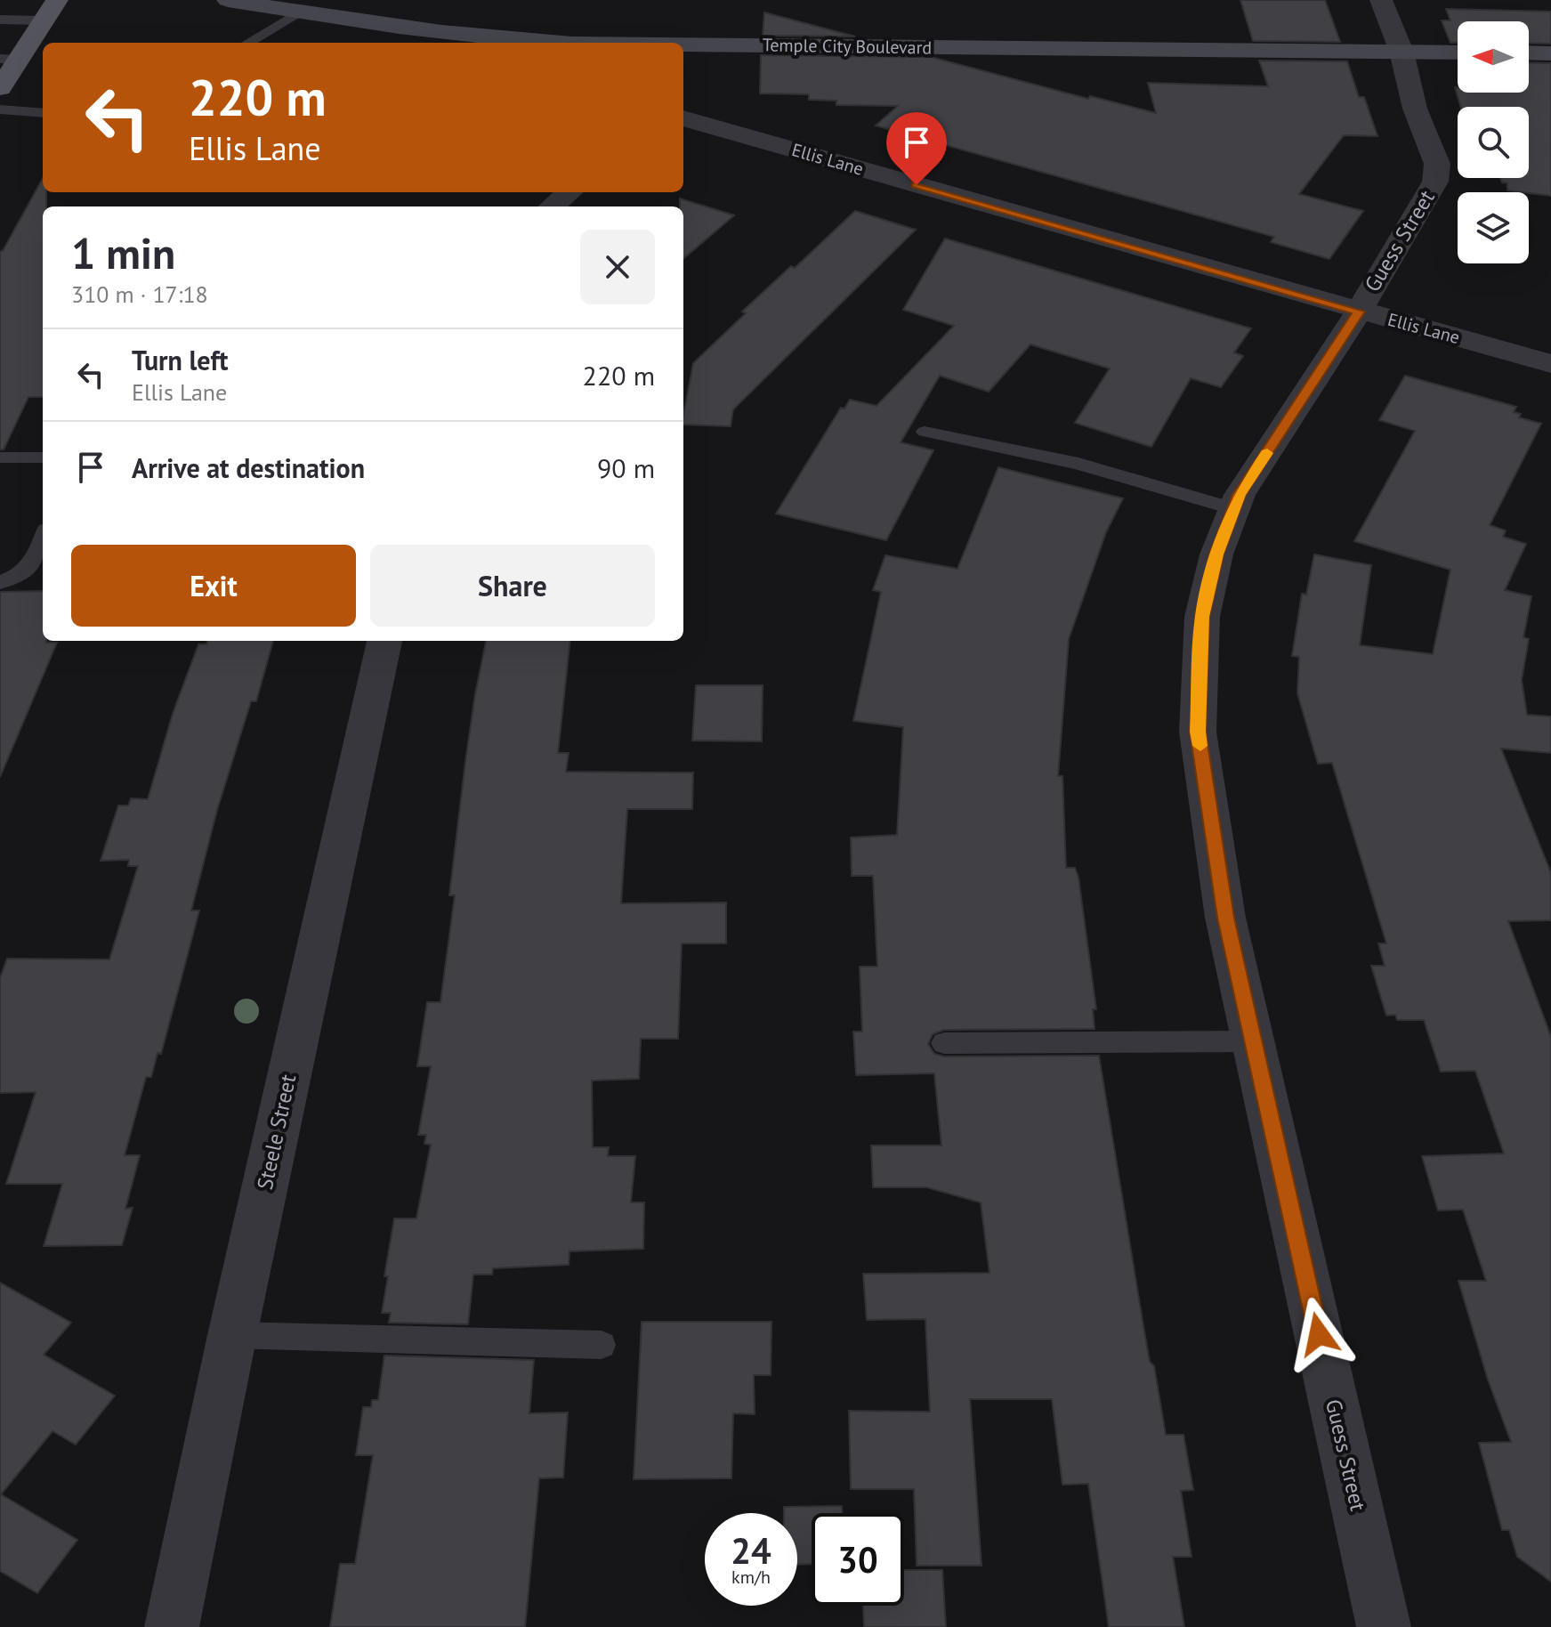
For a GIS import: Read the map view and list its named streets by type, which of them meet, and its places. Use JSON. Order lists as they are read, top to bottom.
{
  "streets": {
    "main road": ["Temple City Boulevard"],
    "street": ["Ellis Lane", "Guess Street", "Steele Street"]
  },
  "crossings": [
    ["Temple City Boulevard", "Guess Street"],
    ["Ellis Lane", "Guess Street"]
  ],
  "north": "left",
  "page": {
    "turn": ["220 m", "Ellis Lane"],
    "heading": ["1 min", "310 m · 17:18"],
    "list": [
      {
        "name": "Turn left",
        "note": "Ellis Lane",
        "value": "220 m"
      },
      {
        "name": "Arrive at destination",
        "value": "90 m"
      }
    ],
    "buttons": ["Exit", "Share"],
    "speed": "24 km/h",
    "limit": "30"
  }
}
